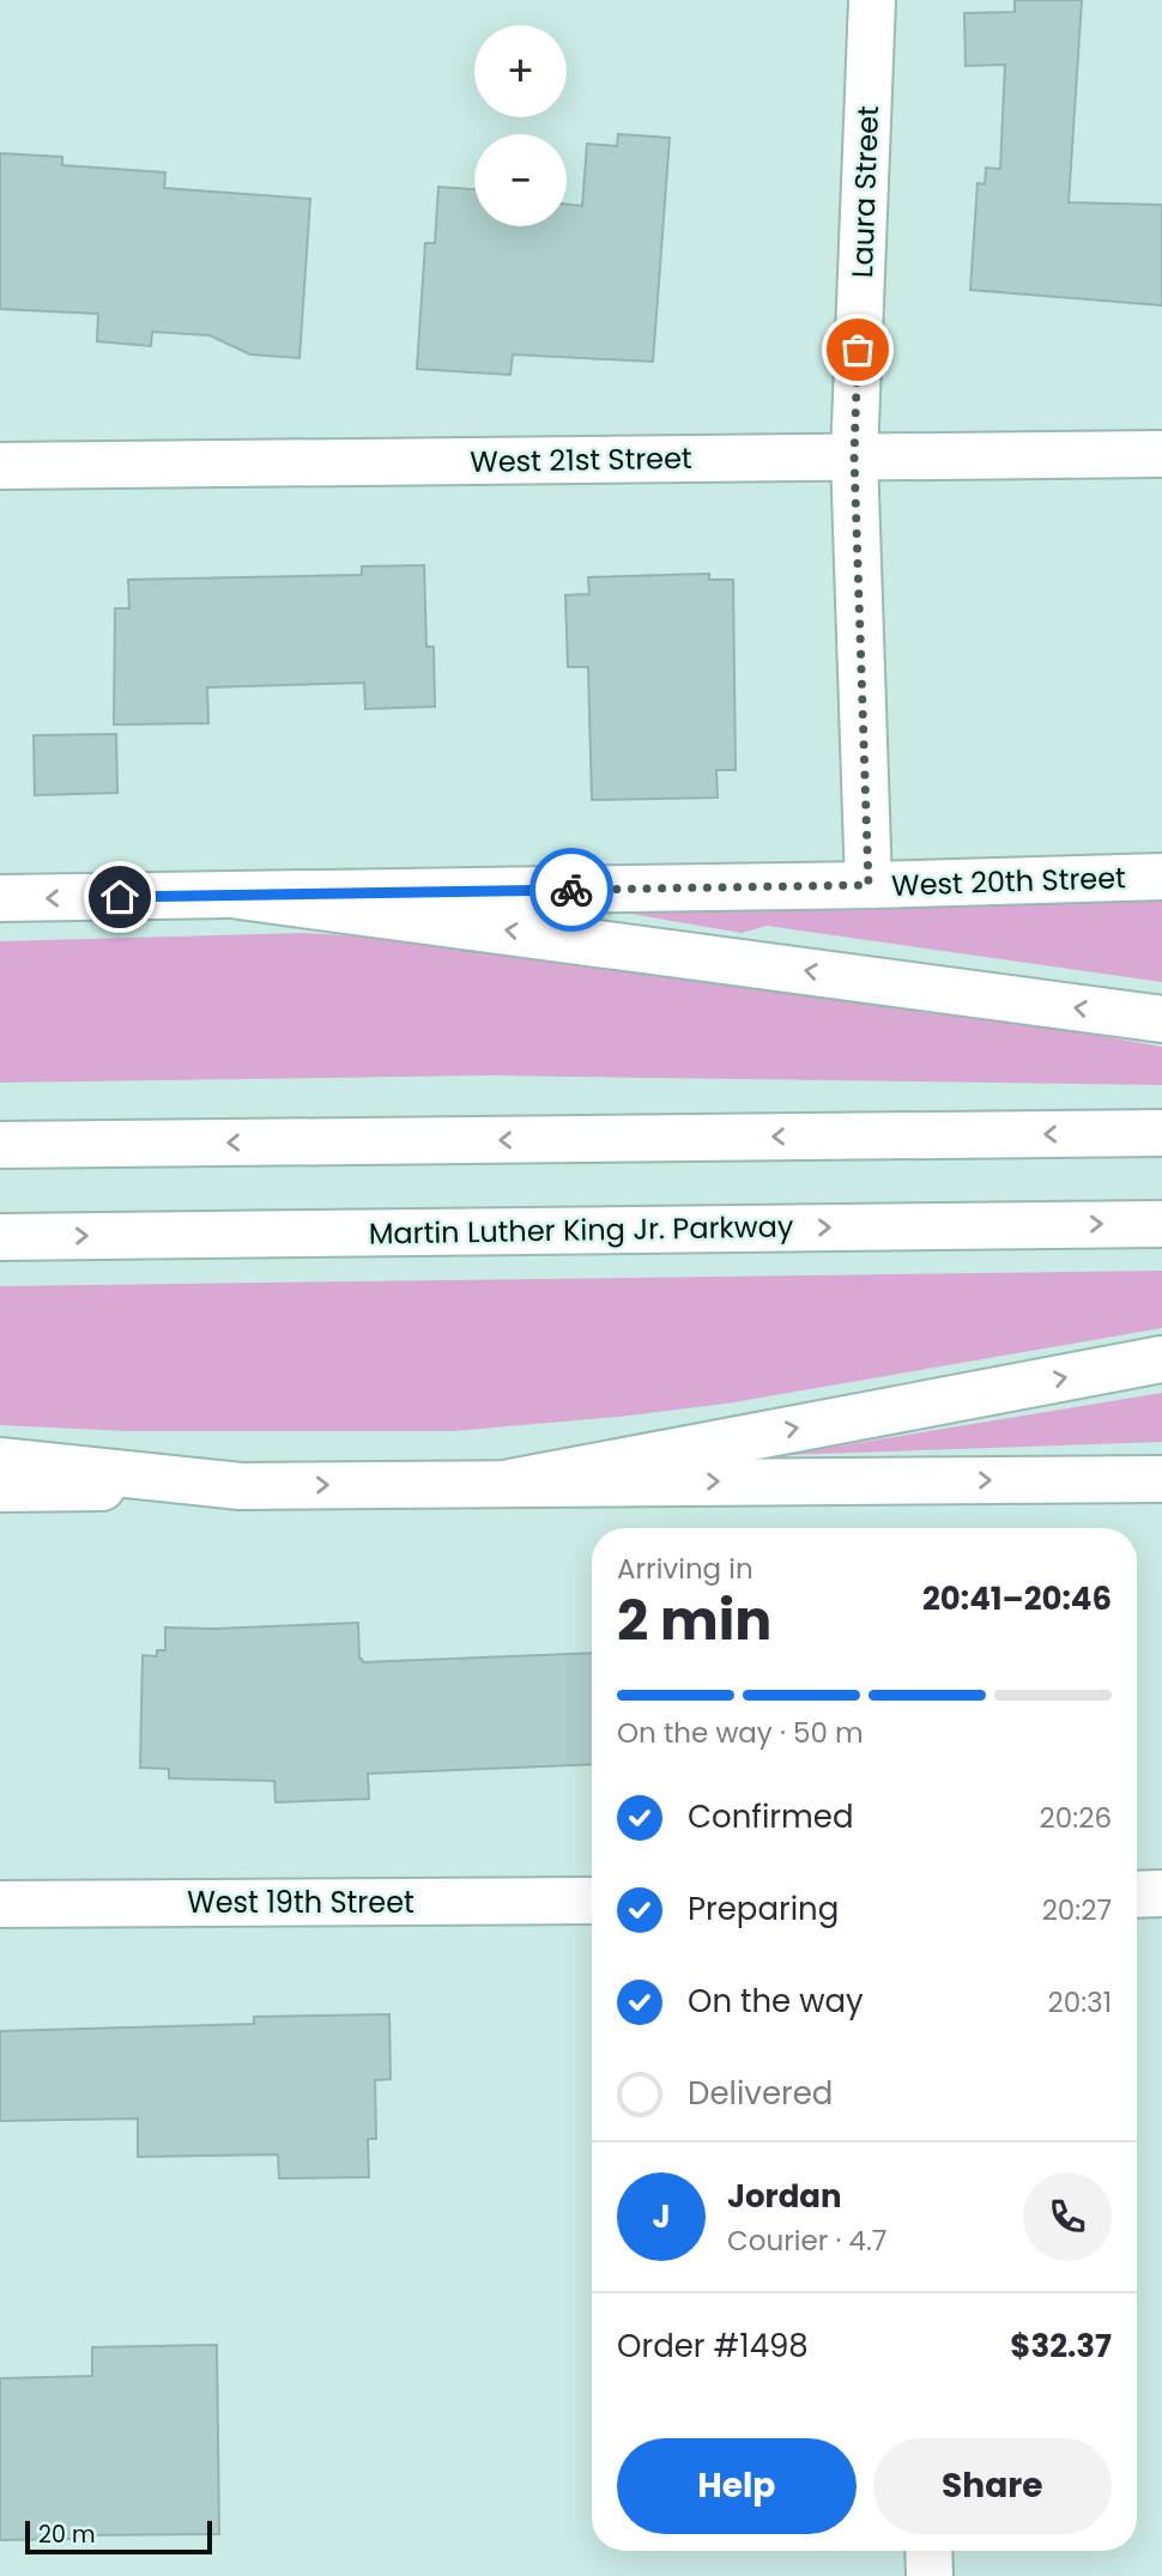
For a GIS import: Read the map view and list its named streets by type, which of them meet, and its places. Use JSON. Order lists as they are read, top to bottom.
{
  "streets": {
    "main road": [
      "Laura Street",
      "West 21st Street",
      "West 20th Street",
      "Martin Luther King Jr. Parkway",
      "West 19th Street"
    ]
  },
  "crossings": [
    ["Laura Street", "West 21st Street"],
    ["Laura Street", "West 20th Street"]
  ],
  "scale_bar": "20 m",
  "page": {
    "map_buttons": ["+", "−"],
    "heading": ["2 min", "Arriving in", "20:41–20:46"],
    "panel": [
      "Jordan",
      "Courier · 4.7",
      "Order #1498",
      "$32.37"
    ],
    "bar": "On the way · 50 m",
    "list": [
      ["Confirmed", "20:26"],
      ["Preparing", "20:27"],
      ["On the way", "20:31"],
      "Delivered"
    ],
    "round": "J",
    "buttons": ["Help", "Share"],
    "scale": "20 m"
  }
}
